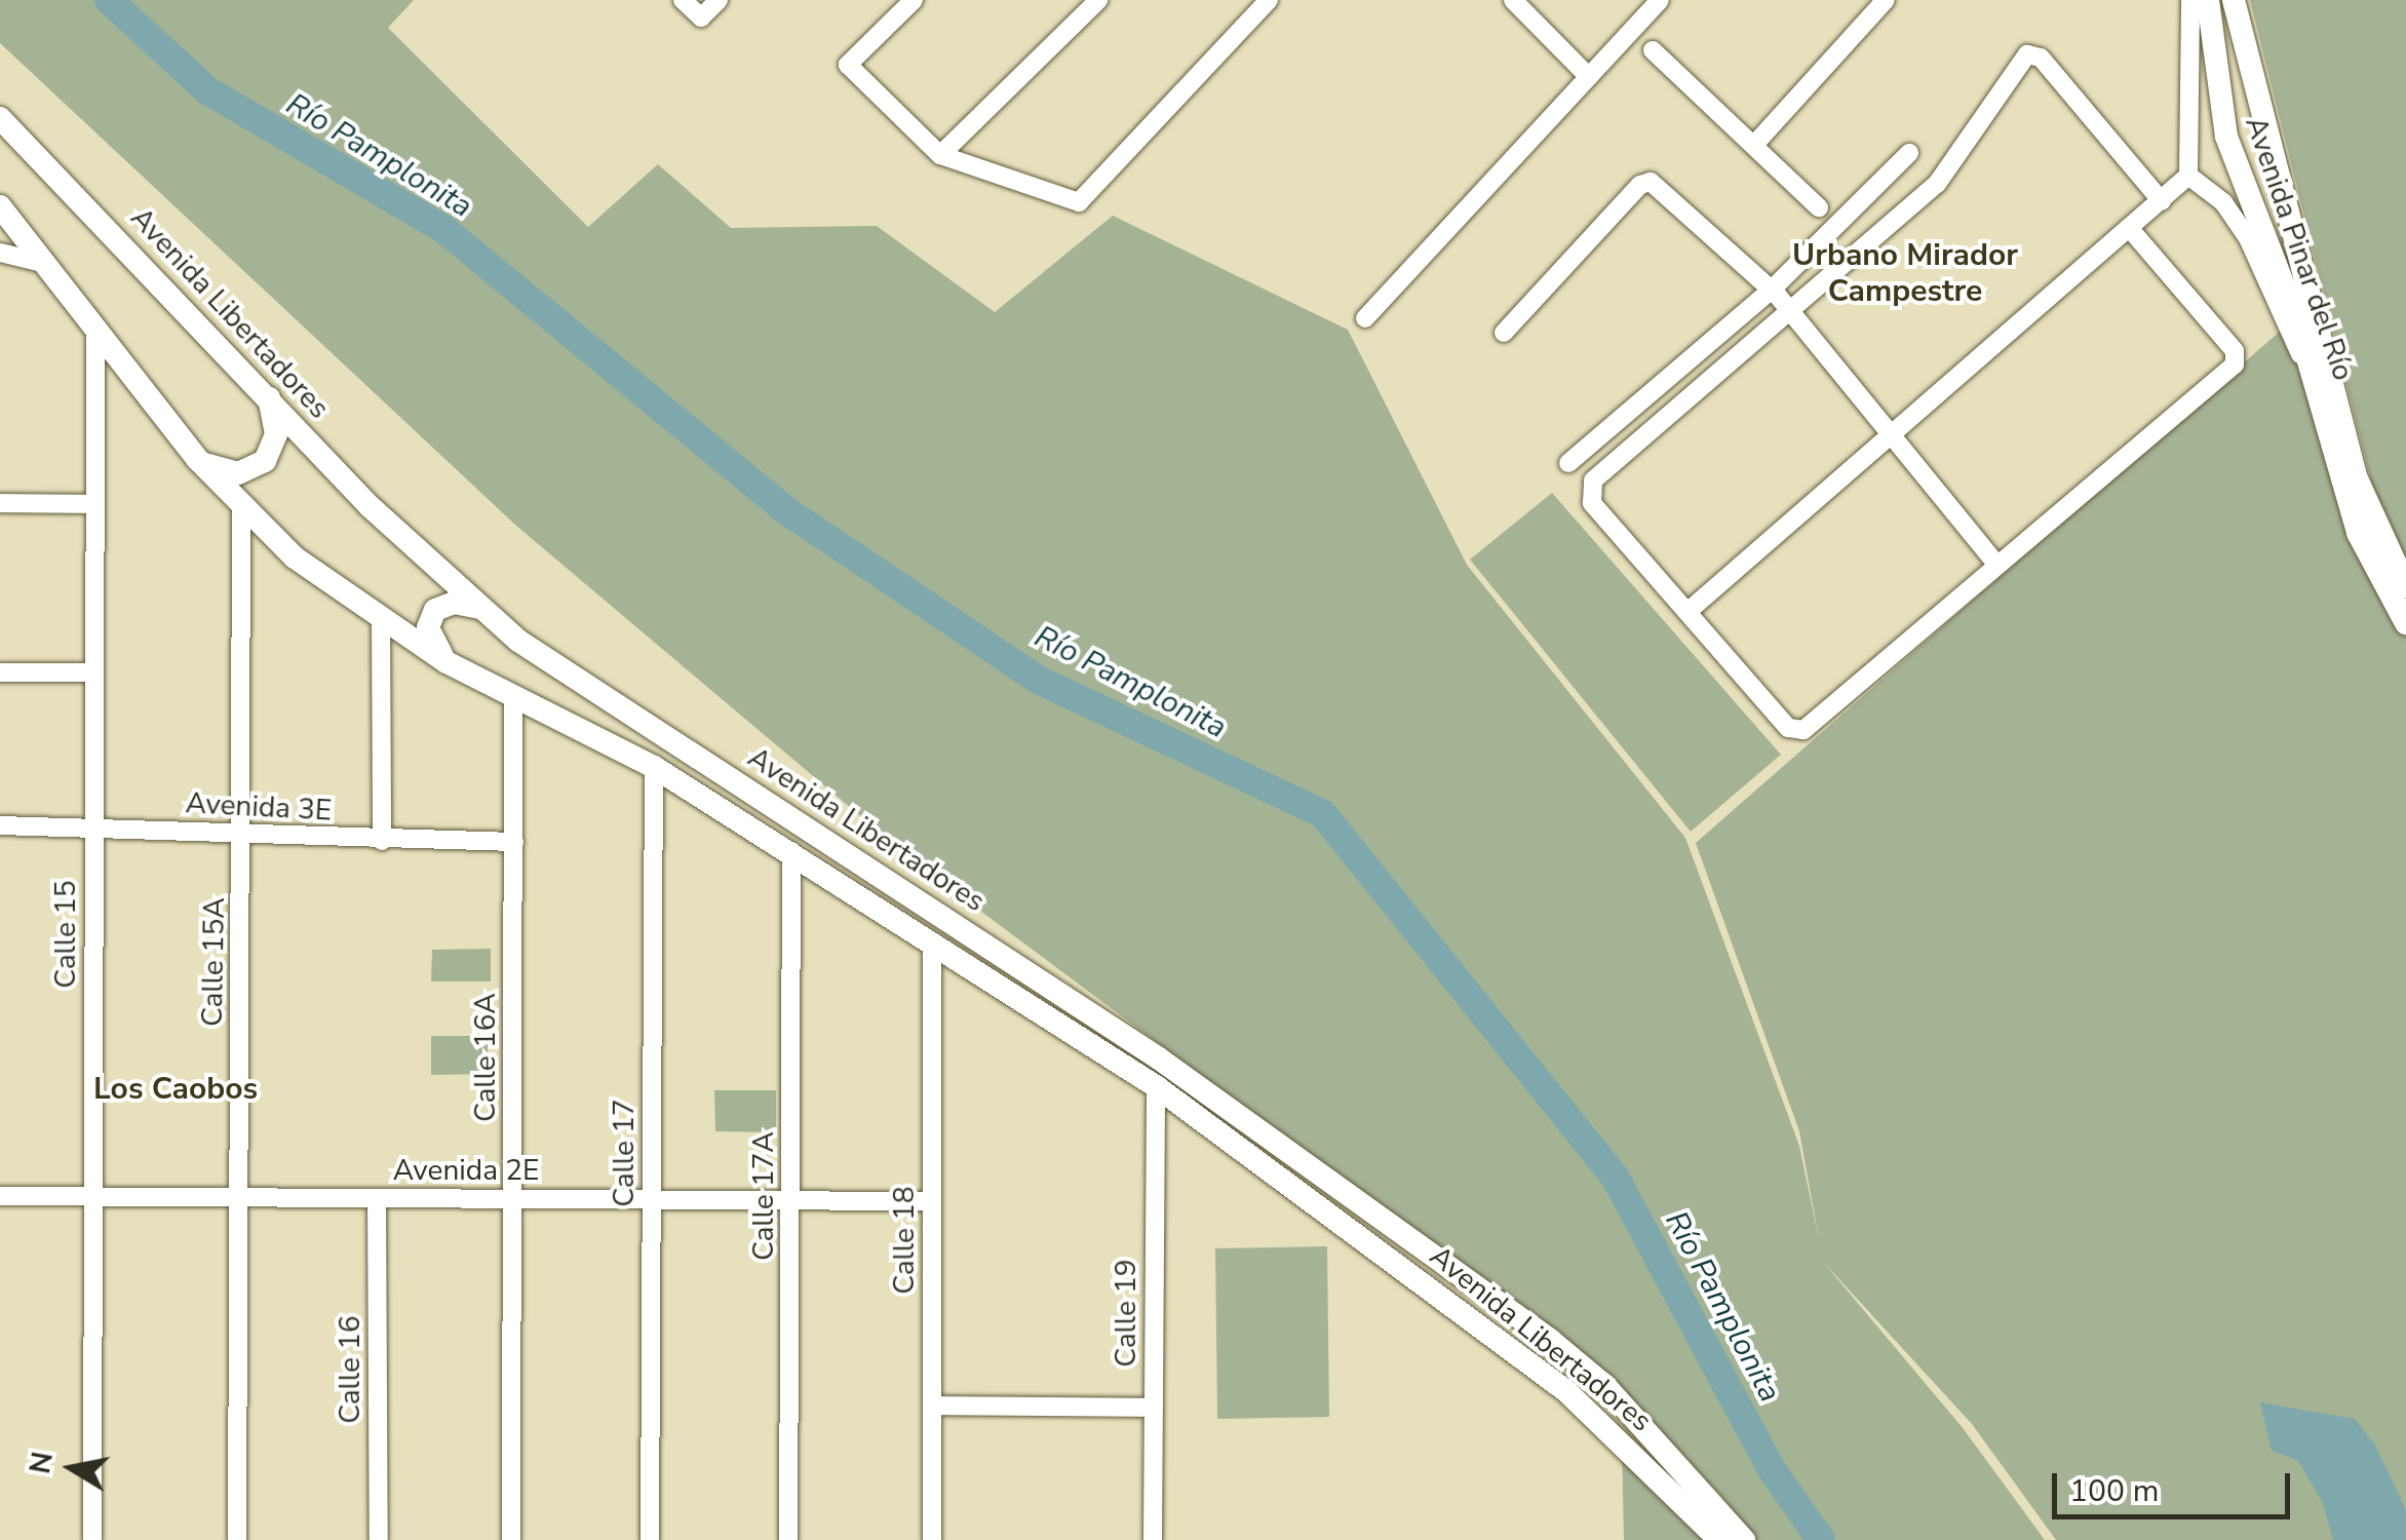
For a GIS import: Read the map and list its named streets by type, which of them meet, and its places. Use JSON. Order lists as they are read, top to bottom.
{
  "streets": {
    "main road": ["Avenida Pinar del Río", "Avenida Libertadores"],
    "street": [
      "Avenida 3E",
      "Calle 15",
      "Calle 15A",
      "Calle 16A",
      "Calle 17",
      "Avenida 2E",
      "Calle 17A",
      "Calle 18",
      "Calle 19",
      "Calle 16"
    ]
  },
  "crossings": [
    ["Avenida Libertadores", "Calle 15"],
    ["Avenida Libertadores", "Calle 15A"],
    ["Avenida Libertadores", "Calle 16A"],
    ["Avenida Libertadores", "Calle 17"],
    ["Avenida Libertadores", "Calle 17A"],
    ["Avenida Libertadores", "Calle 18"],
    ["Avenida Libertadores", "Calle 19"],
    ["Avenida 3E", "Calle 15"],
    ["Avenida 3E", "Calle 15A"],
    ["Avenida 3E", "Calle 16A"],
    ["Calle 15", "Avenida 2E"],
    ["Calle 15A", "Avenida 2E"],
    ["Calle 16A", "Avenida 2E"],
    ["Calle 17", "Avenida 2E"],
    ["Avenida 2E", "Calle 17A"],
    ["Avenida 2E", "Calle 18"],
    ["Avenida 2E", "Calle 16"]
  ],
  "districts": ["Urbano Mirador Campestre", "Los Caobos"],
  "water": ["Río Pamplonita"],
  "scale_bar": "100 m",
  "north": "left"
}
